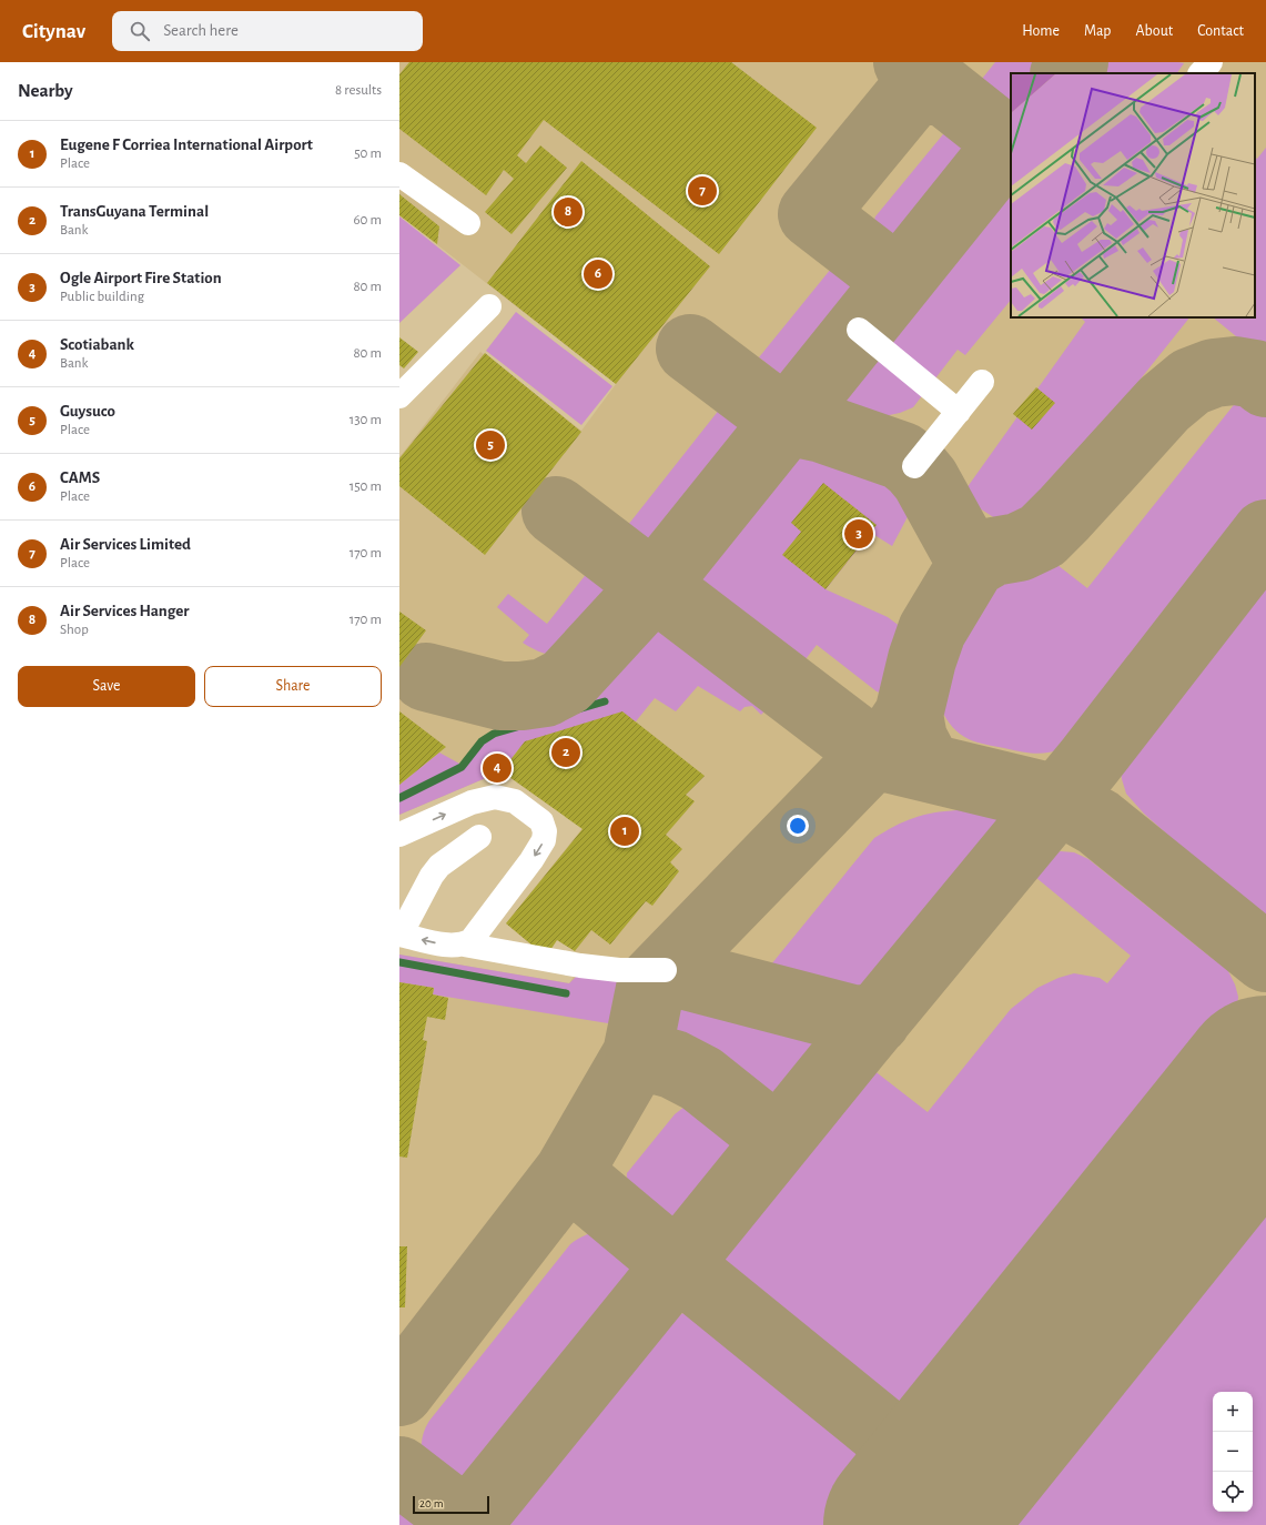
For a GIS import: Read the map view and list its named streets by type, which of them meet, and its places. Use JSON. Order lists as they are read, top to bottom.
{
  "scale_bar": "20 m",
  "page": {
    "header": "Citynav",
    "search": "Search here",
    "nav": [
      "Home",
      "Map",
      "About",
      "Contact"
    ],
    "heading": ["Nearby", "8 results"],
    "list": [
      {
        "mark": "1",
        "name": "Eugene F Corriea International Airport",
        "note": "Place",
        "value": "50 m"
      },
      {
        "mark": "2",
        "name": "TransGuyana Terminal",
        "note": "Bank",
        "value": "60 m"
      },
      {
        "mark": "3",
        "name": "Ogle Airport Fire Station",
        "note": "Public building",
        "value": "80 m"
      },
      {
        "mark": "4",
        "name": "Scotiabank",
        "note": "Bank",
        "value": "80 m"
      },
      {
        "mark": "5",
        "name": "Guysuco",
        "note": "Place",
        "value": "130 m"
      },
      {
        "mark": "6",
        "name": "CAMS",
        "note": "Place",
        "value": "150 m"
      },
      {
        "mark": "7",
        "name": "Air Services Limited",
        "note": "Place",
        "value": "170 m"
      },
      {
        "mark": "8",
        "name": "Air Services Hanger",
        "note": "Shop",
        "value": "170 m"
      }
    ],
    "pins": [
      "7",
      "8",
      "6",
      "5",
      "3",
      "2",
      "4",
      "1"
    ],
    "buttons": ["Save", "Share"],
    "map_buttons": ["+", "−"],
    "scale": "20 m"
  }
}
